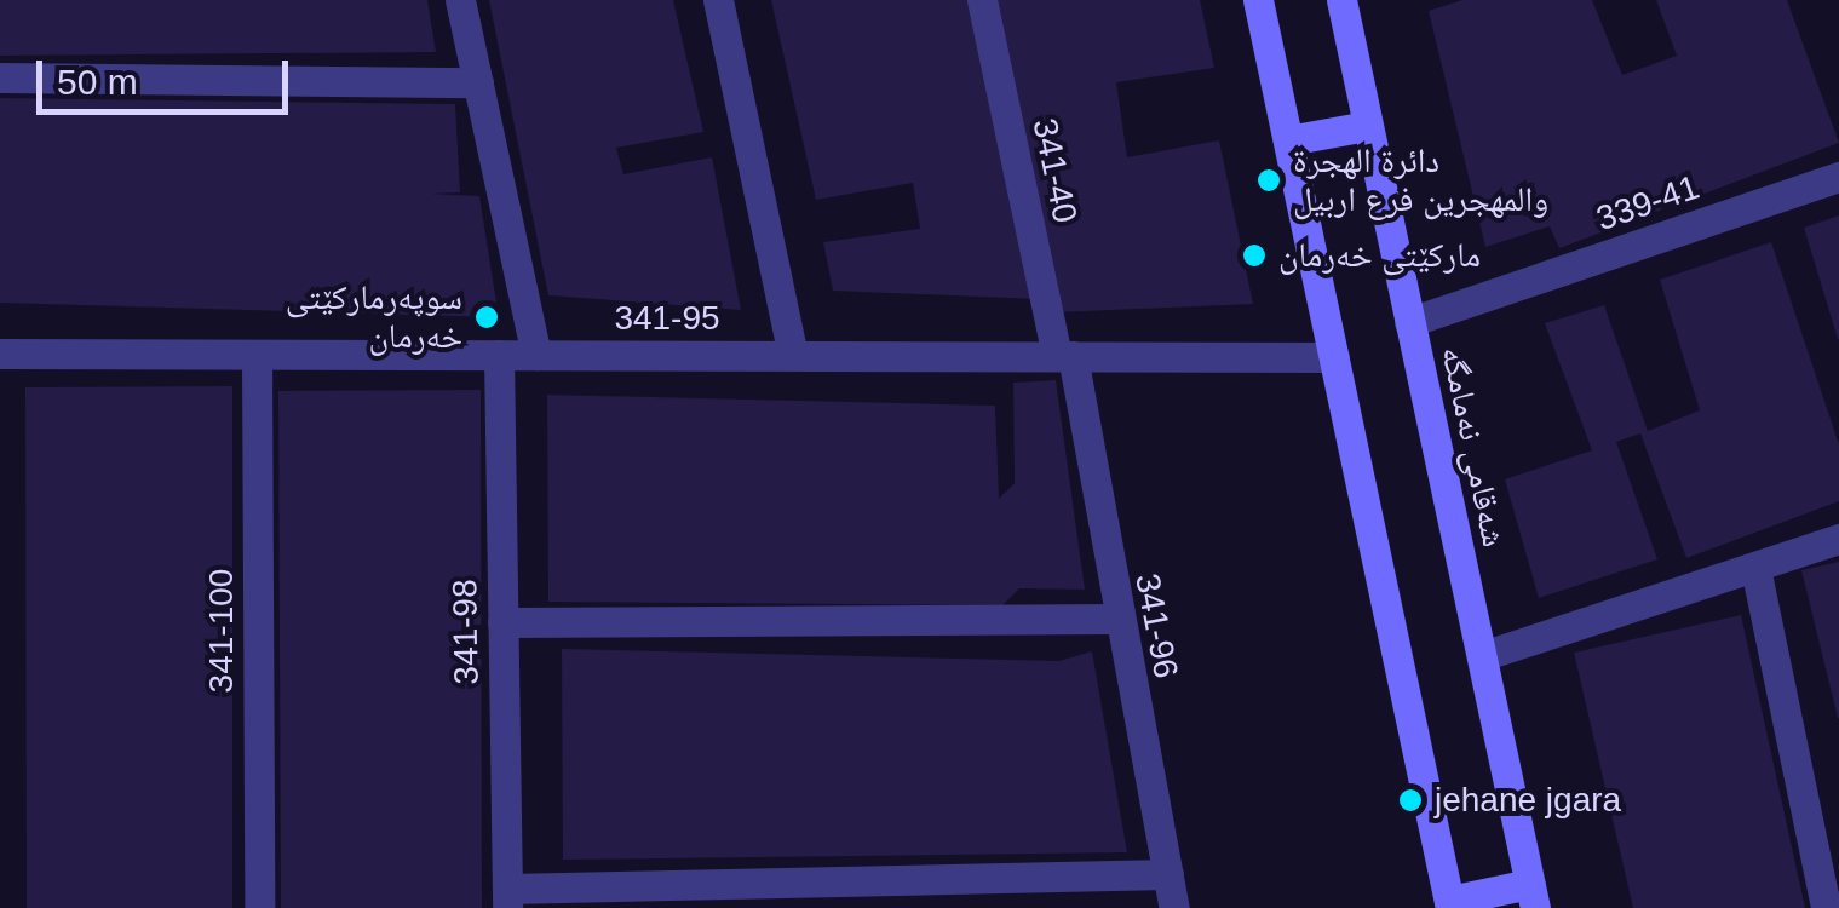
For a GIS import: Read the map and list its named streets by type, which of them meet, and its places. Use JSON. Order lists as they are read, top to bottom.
{
  "streets": {
    "main road": ["شەقامی نەمامگە"],
    "street": [
      "341-40",
      "339-41",
      "341-95",
      "341-96",
      "341-100",
      "341-98"
    ]
  },
  "crossings": [
    ["341-40", "341-95"],
    ["341-40", "341-96"],
    ["339-41", "شەقامی نەمامگە"],
    ["341-95", "341-96"],
    ["341-95", "341-100"],
    ["341-95", "341-98"]
  ],
  "places": [
    "دائرة الهجرة والمهجرين فرع اربيل",
    "مارکێتی خەرمان",
    "سوپەرمارکێتی خەرمان",
    "jehane jgara"
  ],
  "scale_bar": "50 m"
}
